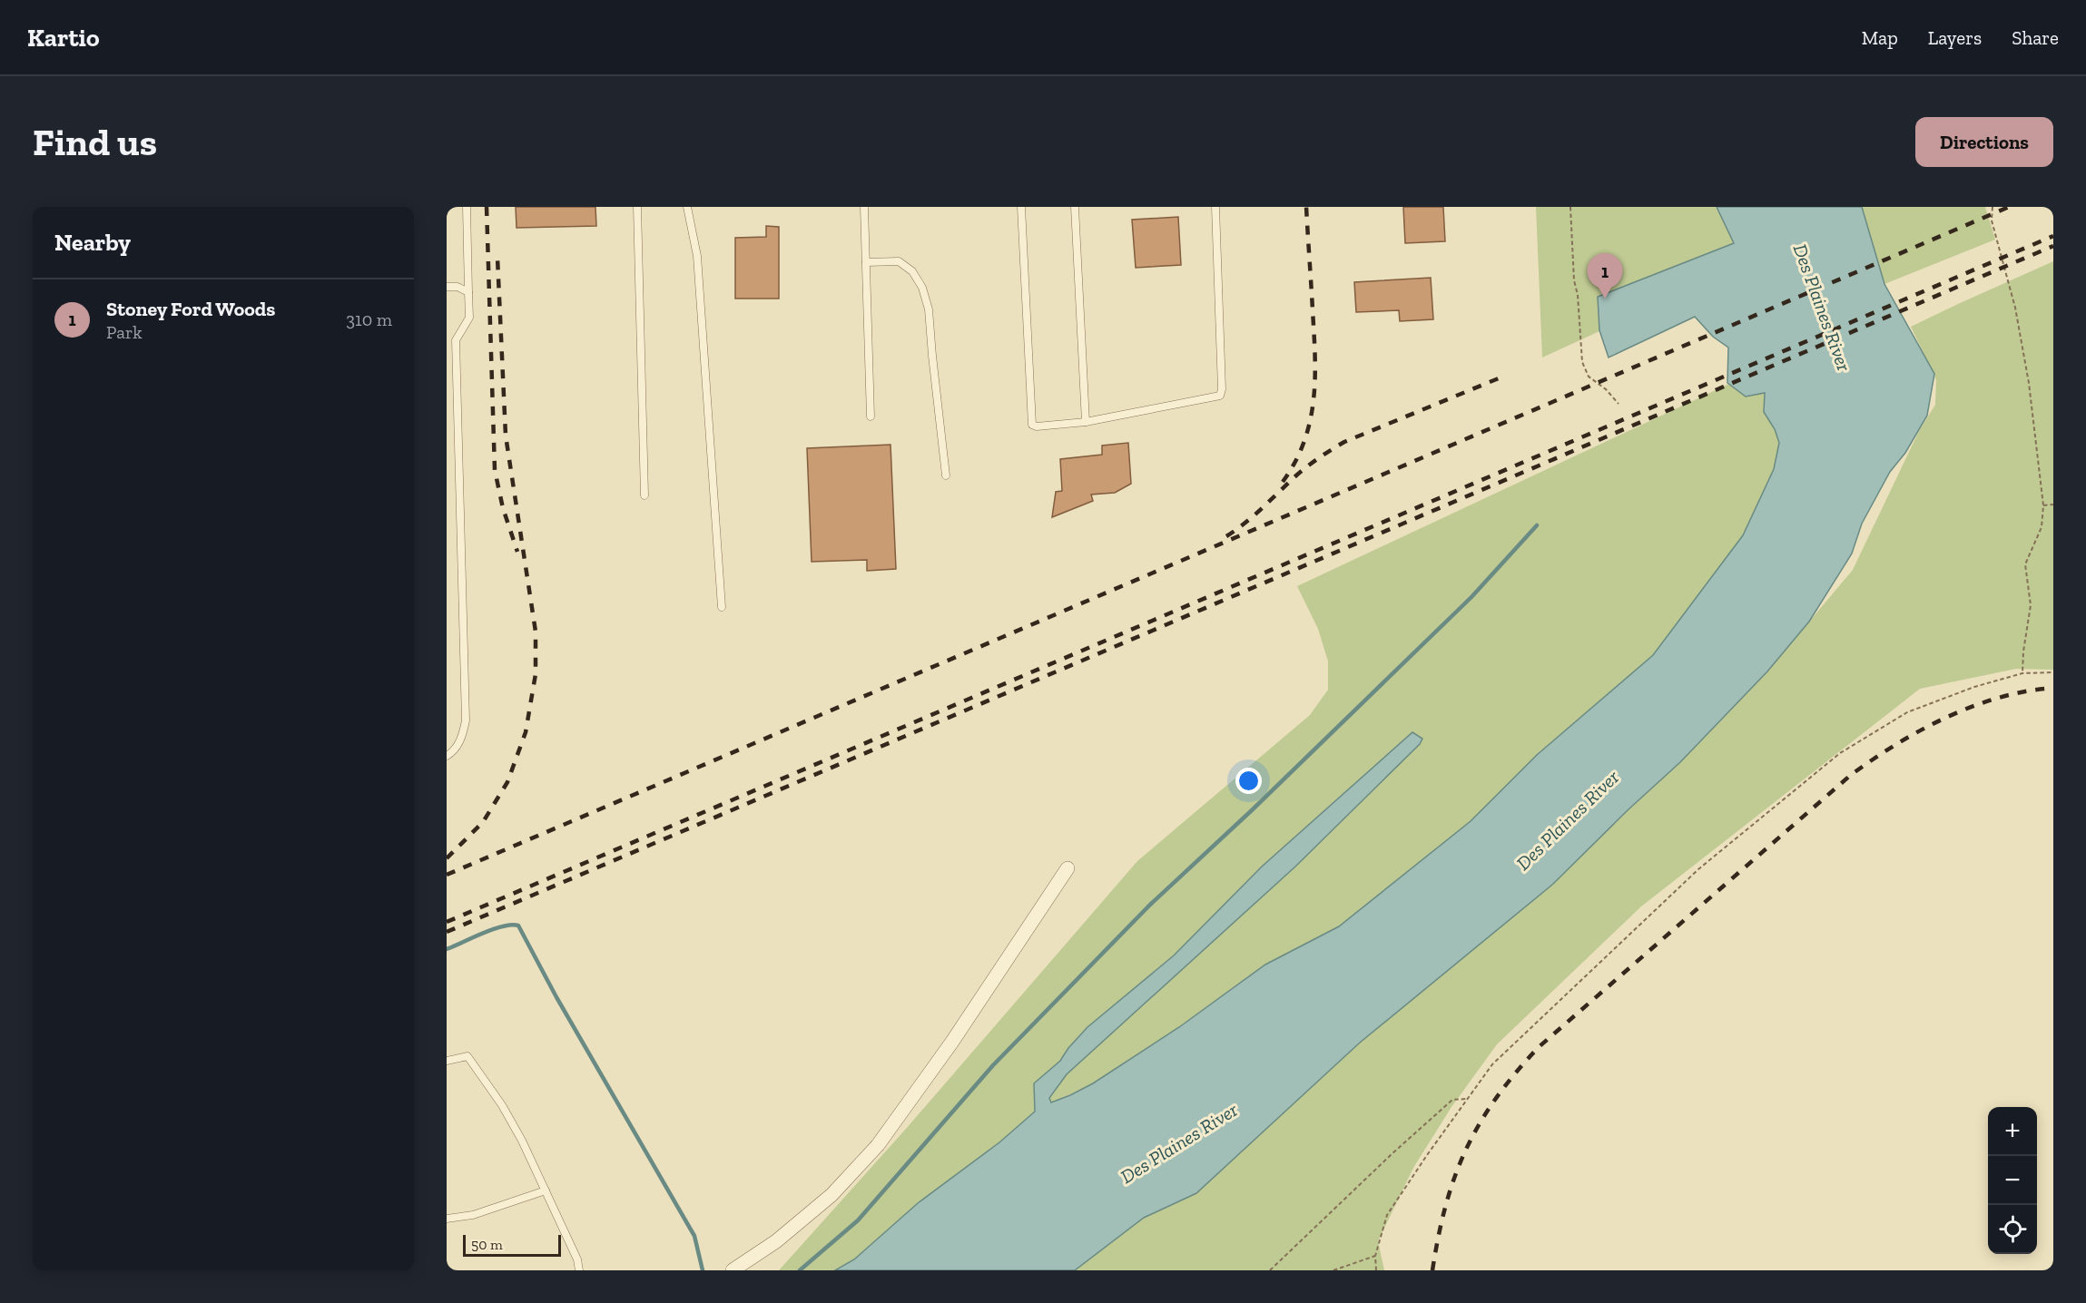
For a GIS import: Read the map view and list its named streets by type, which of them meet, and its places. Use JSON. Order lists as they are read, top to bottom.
{
  "water": ["Des Plaines River"],
  "scale_bar": "50 m",
  "page": {
    "header": "Kartio",
    "nav": ["Map", "Layers", "Share"],
    "buttons": "Directions",
    "title": "Find us",
    "heading": "Nearby",
    "pins": "1",
    "list": [
      {
        "mark": "1",
        "name": "Stoney Ford Woods",
        "note": "Park",
        "value": "310 m"
      }
    ],
    "map_buttons": ["+", "−"],
    "scale": "50 m"
  }
}
